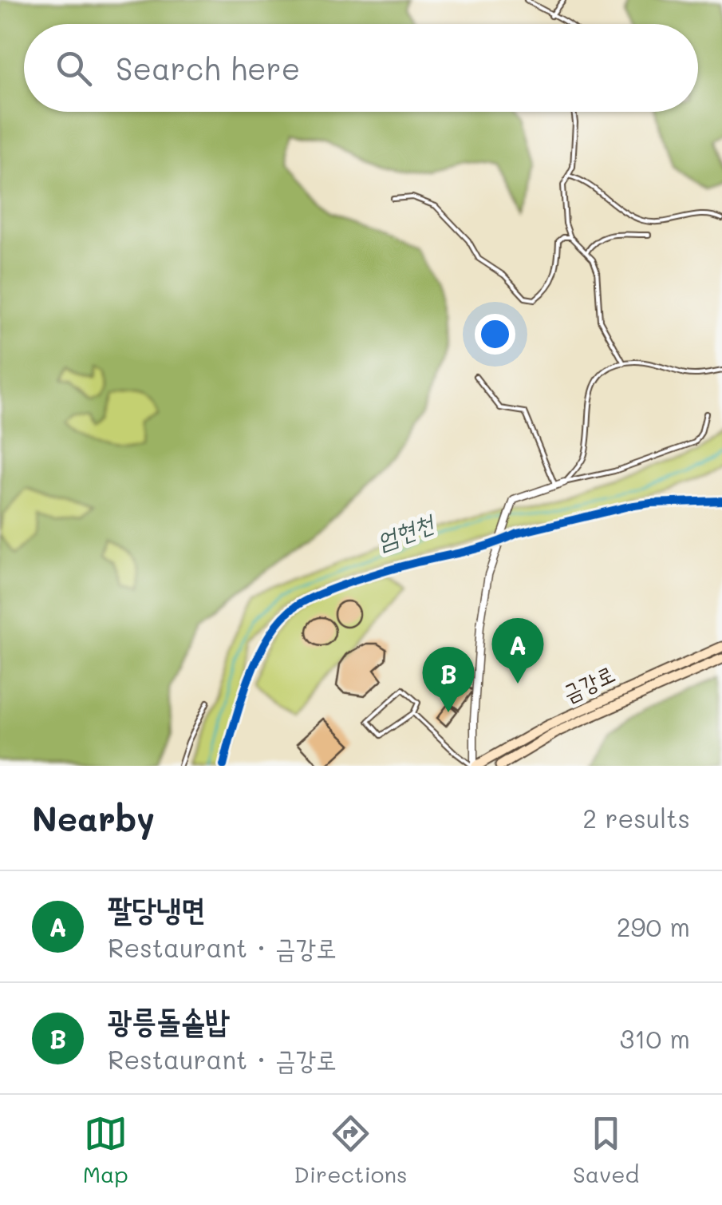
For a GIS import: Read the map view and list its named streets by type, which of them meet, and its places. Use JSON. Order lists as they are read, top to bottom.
{
  "streets": {
    "main road": ["금강로"]
  },
  "water": ["엄현천"],
  "page": {
    "search": "Search here",
    "pins": ["A", "B"],
    "heading": ["Nearby", "2 results"],
    "list": [
      {
        "mark": "A",
        "name": "팔당냉면",
        "note": "Restaurant · 금강로",
        "value": "290 m"
      },
      {
        "mark": "B",
        "name": "광릉돌솥밥",
        "note": "Restaurant · 금강로",
        "value": "310 m"
      }
    ],
    "nav": ["Map", "Directions", "Saved"]
  }
}
